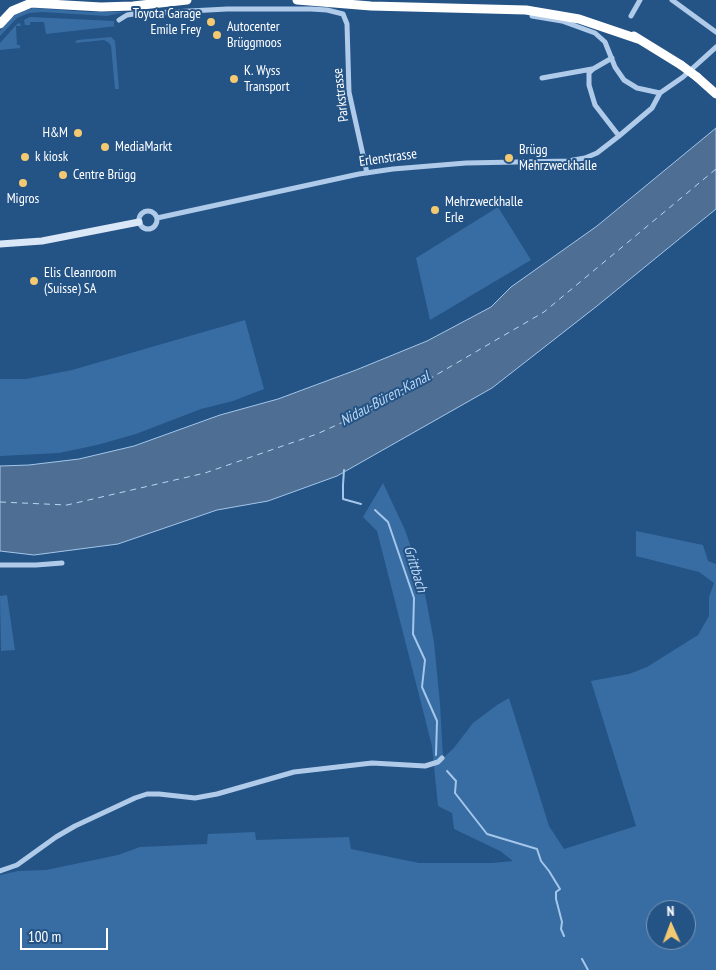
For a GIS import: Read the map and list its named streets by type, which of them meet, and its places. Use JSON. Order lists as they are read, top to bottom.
{
  "streets": {
    "street": ["Parkstrasse", "Erlenstrasse"]
  },
  "crossings": [
    ["Parkstrasse", "Erlenstrasse"]
  ],
  "water": ["Nidau-Büren-Kanal", "Grittbach"],
  "places": [
    "Toyota Garage Emile Frey",
    "Autocenter Brüggmoos",
    "K. Wyss Transport",
    "H&M",
    "MediaMarkt",
    "k kiosk",
    "Brügg Mehrzweckhalle",
    "Centre Brügg",
    "Migros",
    "Mehrzweckhalle Erle",
    "Elis Cleanroom (Suisse) SA"
  ],
  "scale_bar": "100 m",
  "north": "top"
}
